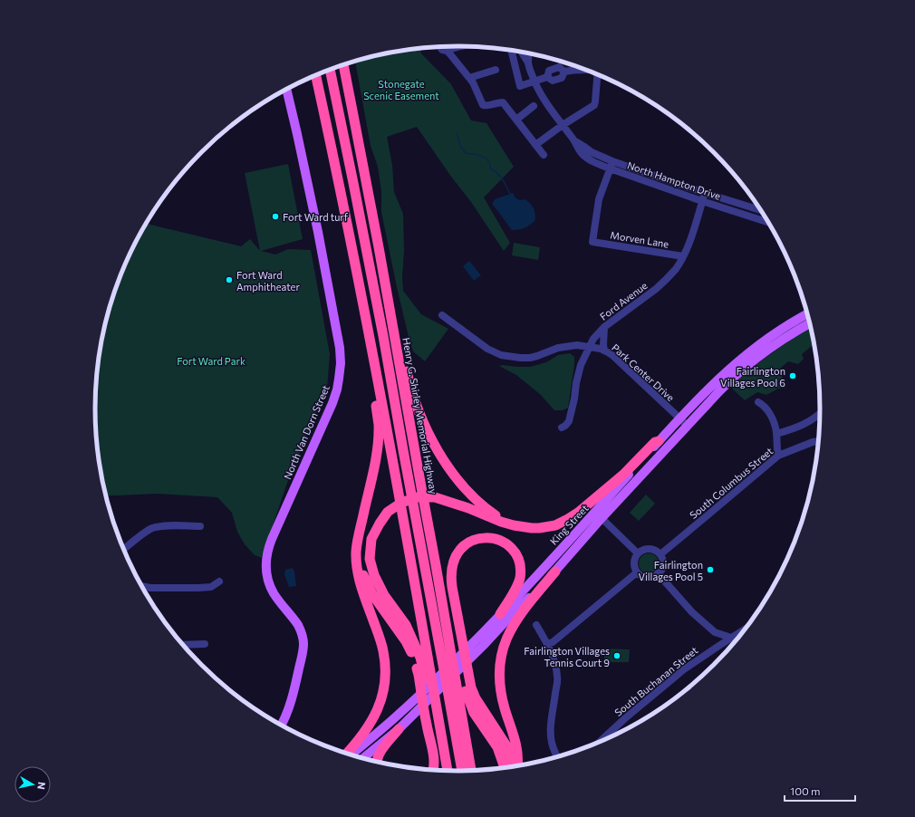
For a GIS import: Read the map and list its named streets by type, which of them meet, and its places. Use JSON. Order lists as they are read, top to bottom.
{
  "streets": {
    "highway": ["Henry G. Shirley Memorial Highway"],
    "main road": ["North Van Dorn Street", "King Street"],
    "street": [
      "North Hampton Drive",
      "Morven Lane",
      "Ford Avenue",
      "Park Center Drive",
      "South Columbus Street",
      "South Buchanan Street"
    ]
  },
  "crossings": [
    ["North Hampton Drive", "Morven Lane"],
    ["North Hampton Drive", "Ford Avenue"],
    ["Morven Lane", "Ford Avenue"],
    ["Ford Avenue", "Park Center Drive"],
    ["Park Center Drive", "King Street"]
  ],
  "parks": ["Stonegate Scenic Easement", "Fort Ward Park"],
  "places": [
    "Fort Ward turf",
    "Fort Ward Amphitheater",
    "Fairlington Villages Pool 6",
    "Fairlington Villages Pool 5",
    "Fairlington Villages Tennis Court 9"
  ],
  "scale_bar": "100 m",
  "north": "right"
}
